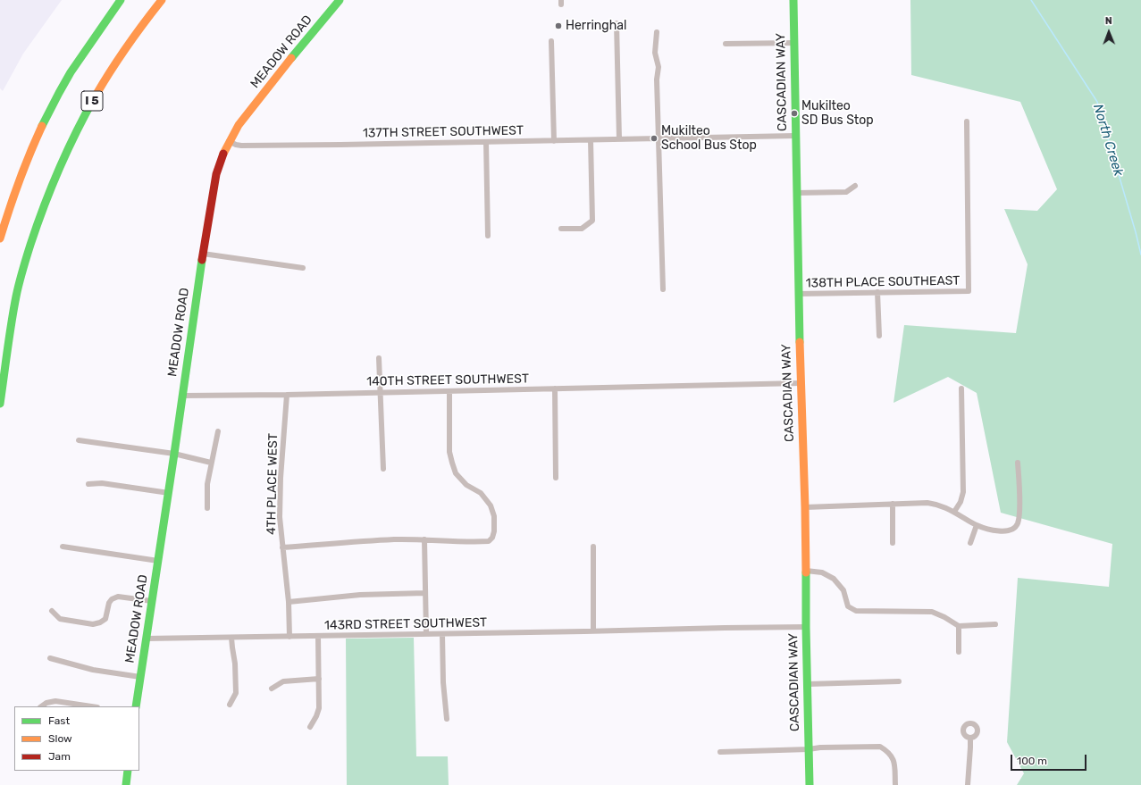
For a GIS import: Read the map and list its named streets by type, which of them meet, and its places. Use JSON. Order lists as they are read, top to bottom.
{
  "streets": {
    "main road": ["MEADOW ROAD", "CASCADIAN WAY", "I 5"],
    "street": [
      "137TH STREET SOUTHWEST",
      "138TH PLACE SOUTHEAST",
      "140TH STREET SOUTHWEST",
      "4TH PLACE WEST",
      "143RD STREET SOUTHWEST"
    ]
  },
  "crossings": [
    ["MEADOW ROAD", "137TH STREET SOUTHWEST"],
    ["MEADOW ROAD", "140TH STREET SOUTHWEST"],
    ["MEADOW ROAD", "143RD STREET SOUTHWEST"],
    ["CASCADIAN WAY", "137TH STREET SOUTHWEST"],
    ["CASCADIAN WAY", "138TH PLACE SOUTHEAST"],
    ["CASCADIAN WAY", "140TH STREET SOUTHWEST"],
    ["CASCADIAN WAY", "143RD STREET SOUTHWEST"],
    ["140TH STREET SOUTHWEST", "4TH PLACE WEST"],
    ["4TH PLACE WEST", "143RD STREET SOUTHWEST"]
  ],
  "water": ["North Creek"],
  "places": ["Herringhal", "Mukilteo SD Bus Stop", "Mukilteo School Bus Stop"],
  "legend": ["Fast", "Slow", "Jam"],
  "scale_bar": "100 m",
  "north": "top"
}
